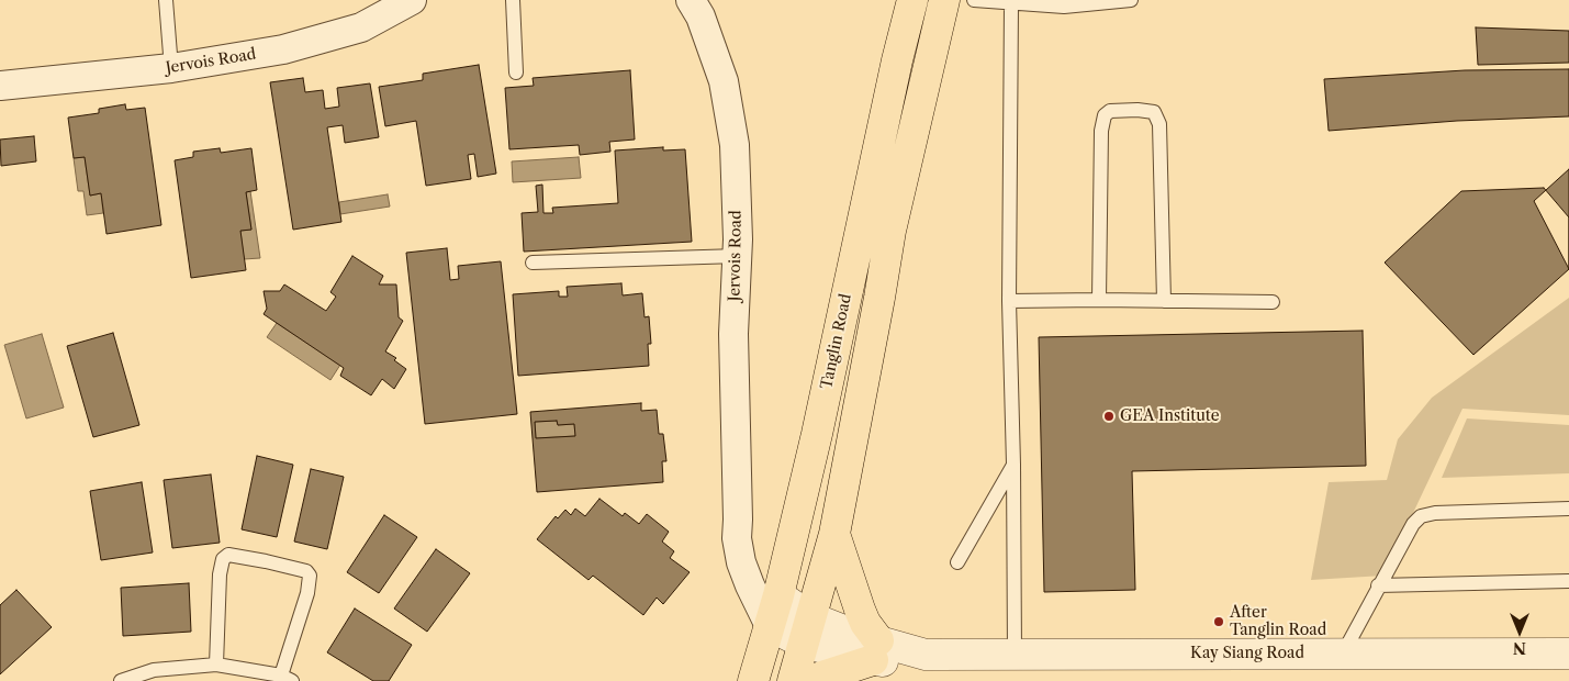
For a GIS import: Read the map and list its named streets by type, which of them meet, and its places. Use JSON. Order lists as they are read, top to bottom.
{
  "streets": {
    "main road": ["Tanglin Road"],
    "street": ["Jervois Road", "Kay Siang Road"]
  },
  "crossings": [
    ["Jervois Road", "Tanglin Road"]
  ],
  "places": ["GEA Institute", "After Tanglin Road"],
  "north": "bottom"
}
